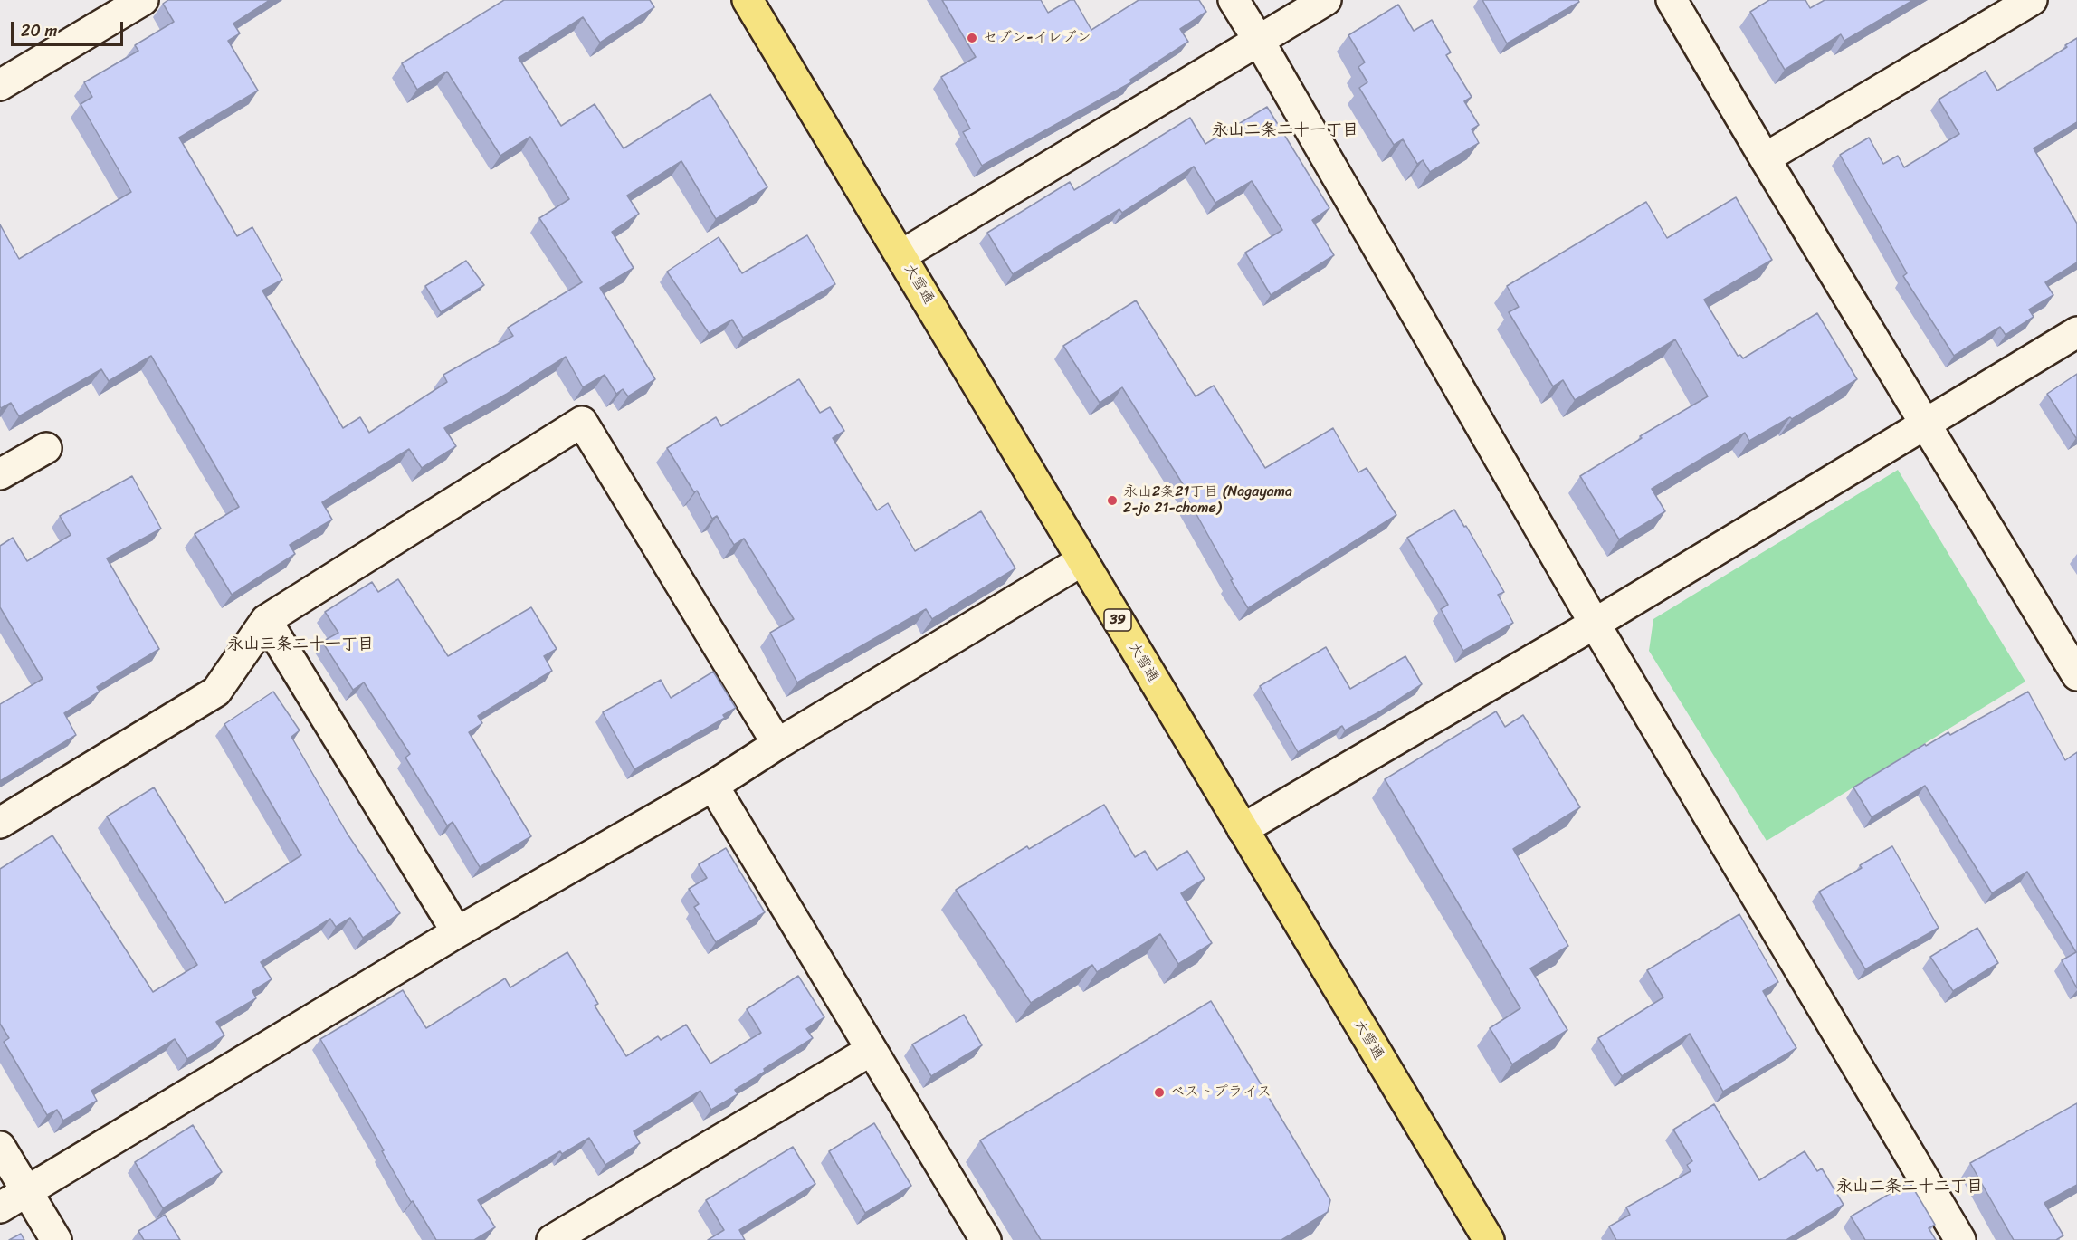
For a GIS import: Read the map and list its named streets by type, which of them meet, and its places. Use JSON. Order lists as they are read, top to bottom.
{
  "streets": {
    "highway": ["大雪通", "39"]
  },
  "districts": ["永山二条二十一丁目", "永山三条二十一丁目", "永山二条二十二丁目"],
  "places": ["セブン-イレブン", "永山2条21丁目 (Nagayama 2-jo 21-chome)", "ベストプライス"],
  "scale_bar": "20 m"
}
